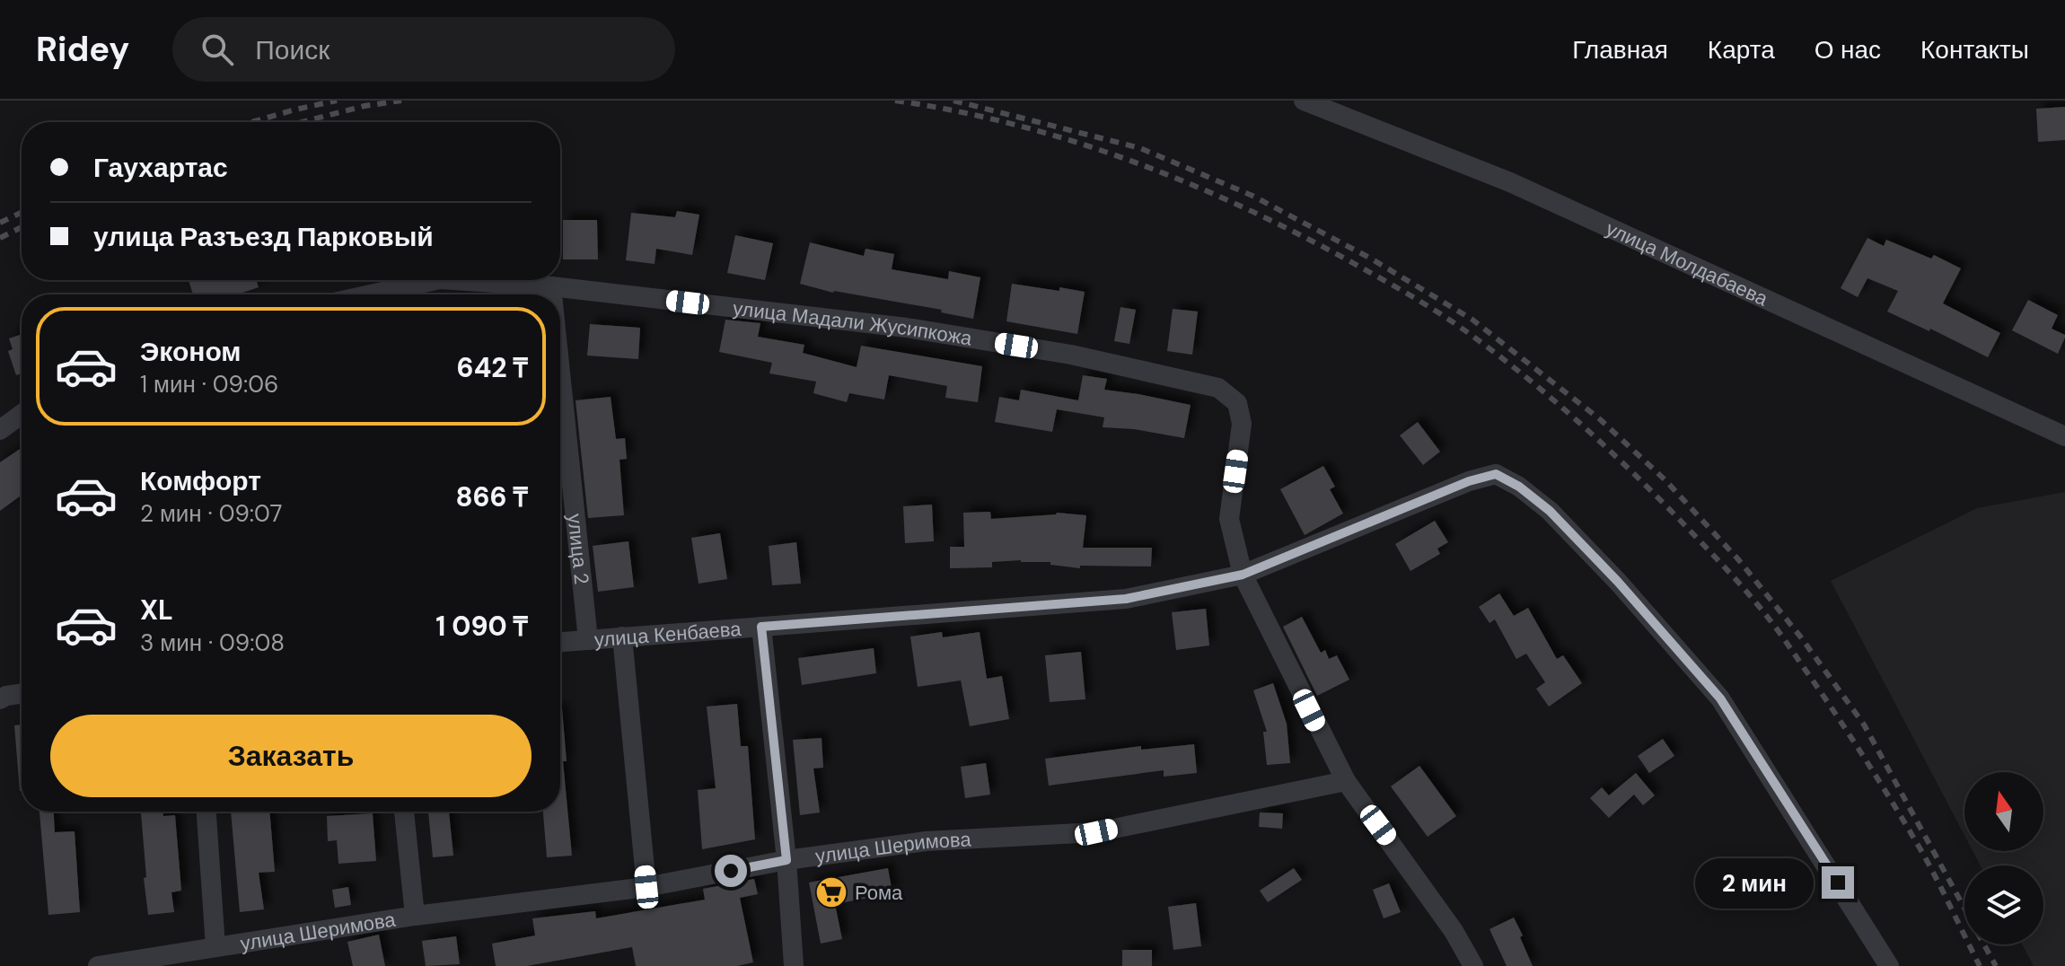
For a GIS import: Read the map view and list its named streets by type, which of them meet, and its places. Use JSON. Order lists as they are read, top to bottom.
{
  "streets": {
    "street": [
      "улица Молдабаева",
      "улица Мадали Жусипкожа",
      "улица 2",
      "улица Кенбаева",
      "улица Шеримова"
    ]
  },
  "crossings": [
    ["улица Мадали Жусипкожа", "улица 2"],
    ["улица Мадали Жусипкожа", "улица Кенбаева"],
    ["улица 2", "улица Кенбаева"]
  ],
  "places": {
    "supermarket": ["Рома"]
  },
  "north": "top",
  "page": {
    "header": "Ridey",
    "search": "Поиск",
    "nav": [
      "Главная",
      "Карта",
      "О нас",
      "Контакты"
    ],
    "banner": ["Гаухартас", "улица Разъезд Парковый"],
    "list": [
      {
        "name": "Эконом",
        "note": "1 мин · 09:06",
        "value": "642 ₸"
      },
      {
        "name": "Комфорт",
        "note": "2 мин · 09:07",
        "value": "866 ₸"
      },
      {
        "name": "XL",
        "note": "3 мин · 09:08",
        "value": "1 090 ₸"
      }
    ],
    "buttons": "Заказать",
    "bubble": "2 мин"
  }
}
